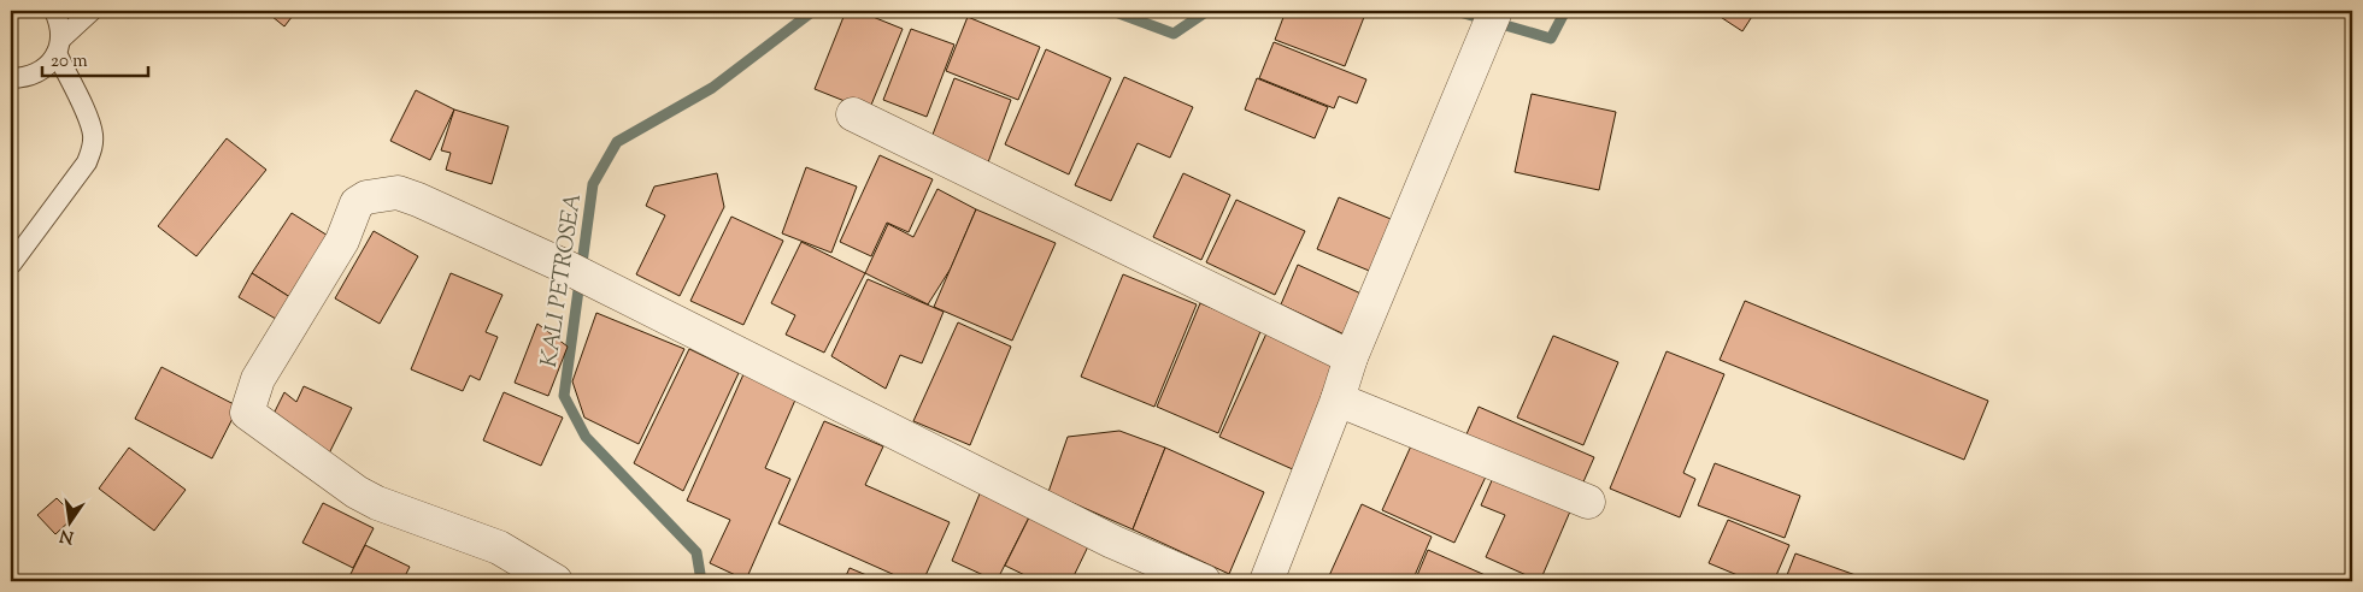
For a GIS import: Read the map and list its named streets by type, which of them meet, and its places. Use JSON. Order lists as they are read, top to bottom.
{
  "water": ["KALI PETROSEA"],
  "scale_bar": "20 m",
  "north": "bottom"
}
